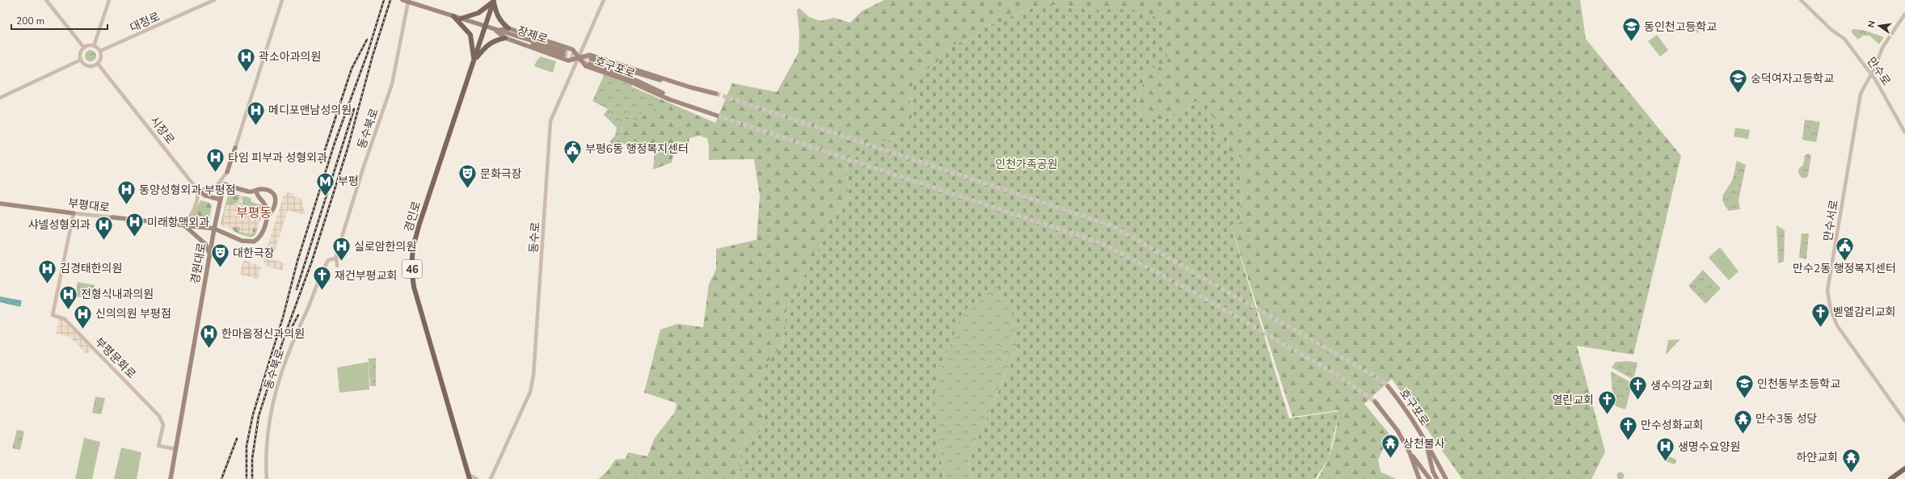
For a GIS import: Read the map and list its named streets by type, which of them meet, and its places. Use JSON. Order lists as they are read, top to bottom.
{
  "streets": {
    "main road": [
      "장제로",
      "호구포로",
      "시장로",
      "부평대로",
      "경인로",
      "경원대로",
      "46"
    ],
    "street": [
      "대정로",
      "만수로",
      "동수북로",
      "만수서로",
      "동수로",
      "부평문화로"
    ]
  },
  "crossings": [
    ["대정로", "시장로"],
    ["장제로", "동수북로"],
    ["장제로", "경인로"],
    ["호구포로", "동수로"],
    ["만수로", "만수서로"],
    ["시장로", "경원대로"],
    ["부평대로", "경원대로"],
    ["부평대로", "부평문화로"],
    ["경원대로", "부평문화로"]
  ],
  "districts": ["부평동"],
  "parks": ["인천가족공원"],
  "places": {
    "school or university": ["동인천고등학교", "숭덕여자고등학교", "인천동부초등학교"],
    "hospital": [
      "곽소아과의원",
      "메디포맨남성의원",
      "타임 피부과 성형외과",
      "동양성형외과 부평점",
      "미래항맥외과",
      "샤넬성형외과",
      "실로암한의원",
      "김경태한의원",
      "전형식내과의원",
      "신의의원 부평점",
      "한마음정신과의원",
      "생명수요양원"
    ],
    "public building": ["부평6동 행정복지센터", "만수2동 행정복지센터"],
    "theatre": ["문화극장", "대한극장"],
    "metro station": ["부평"],
    "church": [
      "재건부평교회",
      "벧엘감리교회",
      "생수의강교회",
      "열린교회",
      "만수성화교회"
    ],
    "temple": ["만수3동 성당", "상천불사", "하얀교회"]
  },
  "scale_bar": "200 m",
  "north": "left"
}
